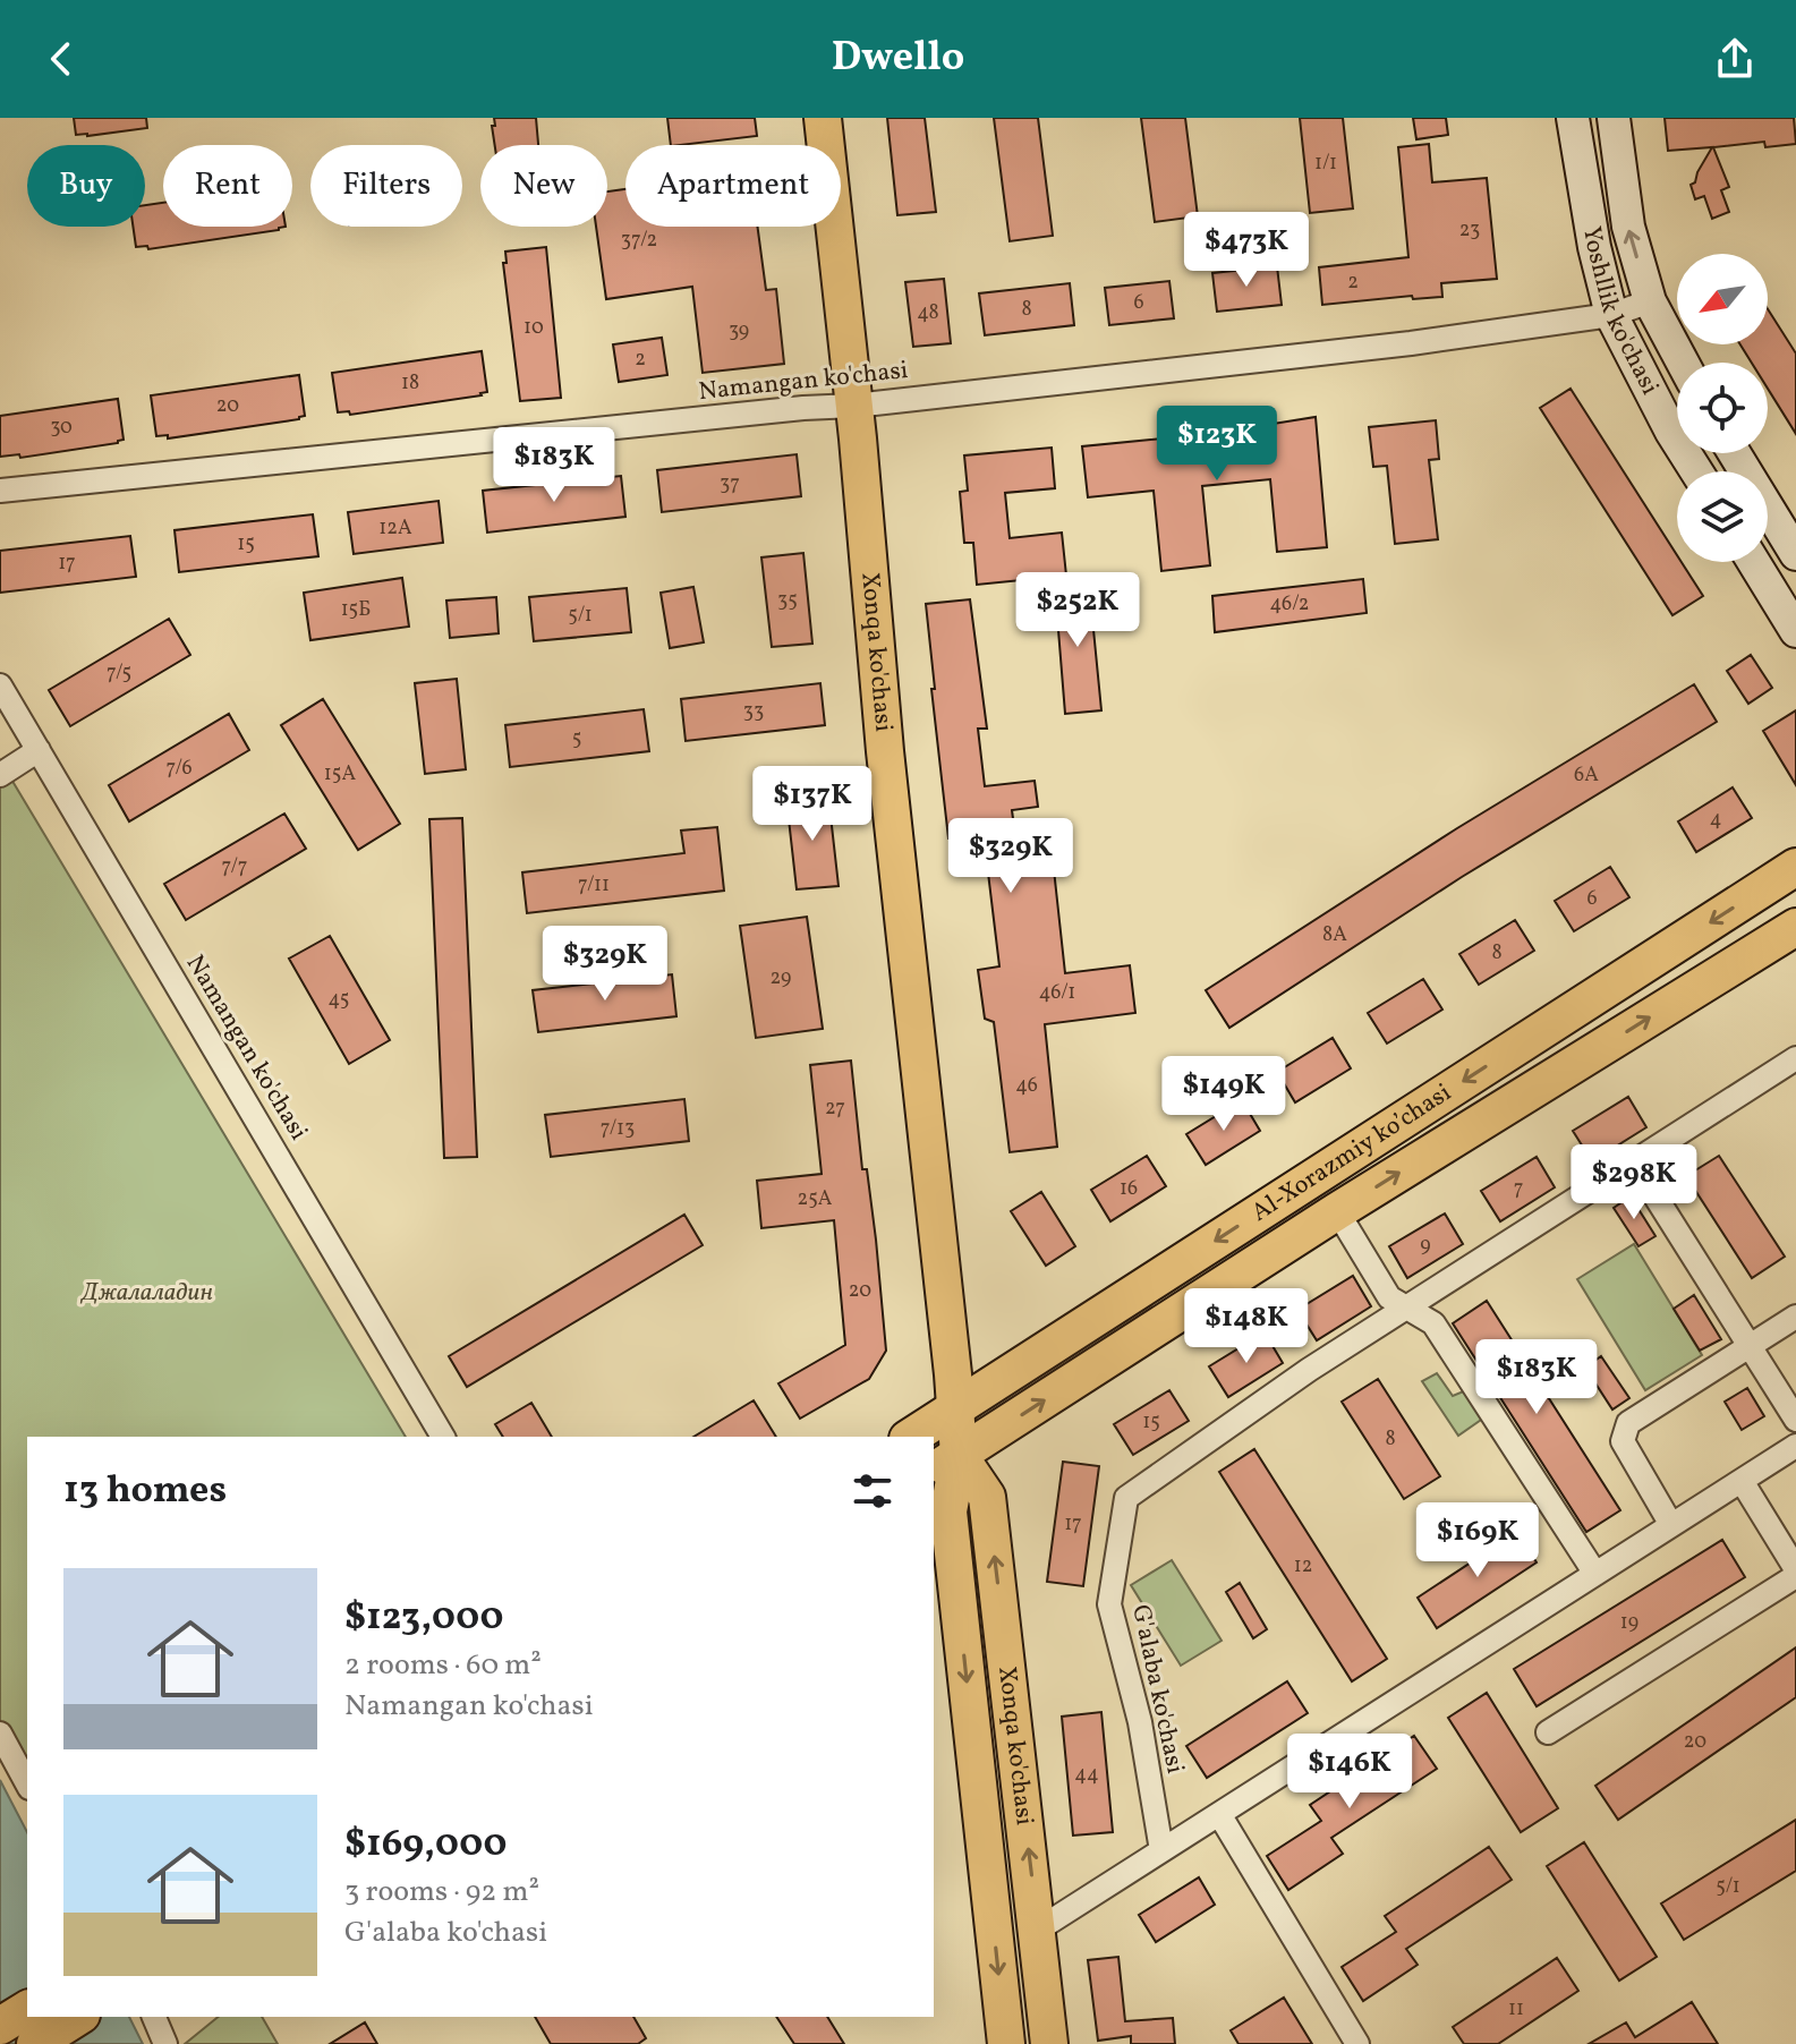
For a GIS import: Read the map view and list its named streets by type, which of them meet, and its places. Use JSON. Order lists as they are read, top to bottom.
{
  "streets": {
    "main road": ["Yoshllik ko'chasi", "Xonqa ko'chasi", "Al-Xorazmiy ko’chasi"],
    "street": ["Namangan ko'chasi", "G'alaba ko'chasi"]
  },
  "crossings": [
    ["Yoshllik ko'chasi", "Namangan ko'chasi"],
    ["Namangan ko'chasi", "Xonqa ko'chasi"],
    ["Xonqa ko'chasi", "Al-Xorazmiy ko’chasi"]
  ],
  "parks": ["Джалаладин"],
  "house_numbers": [
    "1/1",
    "23",
    "37/2",
    "2",
    "6",
    "8",
    "48",
    "10",
    "39",
    "2",
    "18",
    "20",
    "30",
    "37",
    "12A",
    "15",
    "17",
    "35",
    "46/2",
    "15Б",
    "5/1",
    "7/5",
    "33",
    "5",
    "7/6",
    "15А",
    "6А",
    "4",
    "7/7",
    "7/11",
    "6",
    "8А",
    "8",
    "29",
    "46/1",
    "45",
    "46",
    "27",
    "7/13",
    "16",
    "7",
    "25A",
    "9",
    "20",
    "15",
    "8",
    "17",
    "12",
    "19",
    "20",
    "44",
    "5/1",
    "11"
  ],
  "north": "bottom left",
  "page": {
    "header": "Dwello",
    "chip": [
      "Buy",
      "Rent",
      "Filters",
      "New",
      "Apartment"
    ],
    "price": [
      "$473K",
      "$123K",
      "$183K",
      "$252K",
      "$137K",
      "$329K",
      "$329K",
      "$149K",
      "$298K",
      "$148K",
      "$183K",
      "$169K",
      "$146K"
    ],
    "heading": "13 homes",
    "list": [
      {
        "name": "$123,000",
        "note": "2 rooms · 60 m² · Namangan ko'chasi"
      },
      {
        "name": "$169,000",
        "note": "3 rooms · 92 m² · G'alaba ko'chasi"
      }
    ]
  }
}
